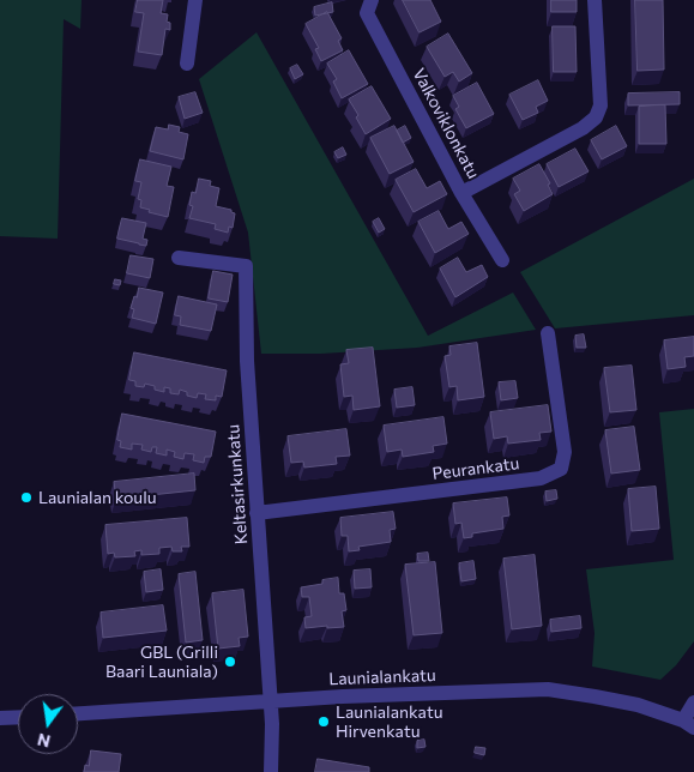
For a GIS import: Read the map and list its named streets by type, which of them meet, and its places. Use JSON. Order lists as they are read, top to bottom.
{
  "streets": {
    "street": [
      "Valkoviklonkatu",
      "Peurankatu",
      "Keltasirkunkatu",
      "Launialankatu"
    ]
  },
  "crossings": [
    ["Peurankatu", "Keltasirkunkatu"],
    ["Keltasirkunkatu", "Launialankatu"]
  ],
  "places": ["Launialan koulu", "GBL (Grilli Baari Launiala)", "Launialankatu Hirvenkatu"],
  "north": "bottom"
}
